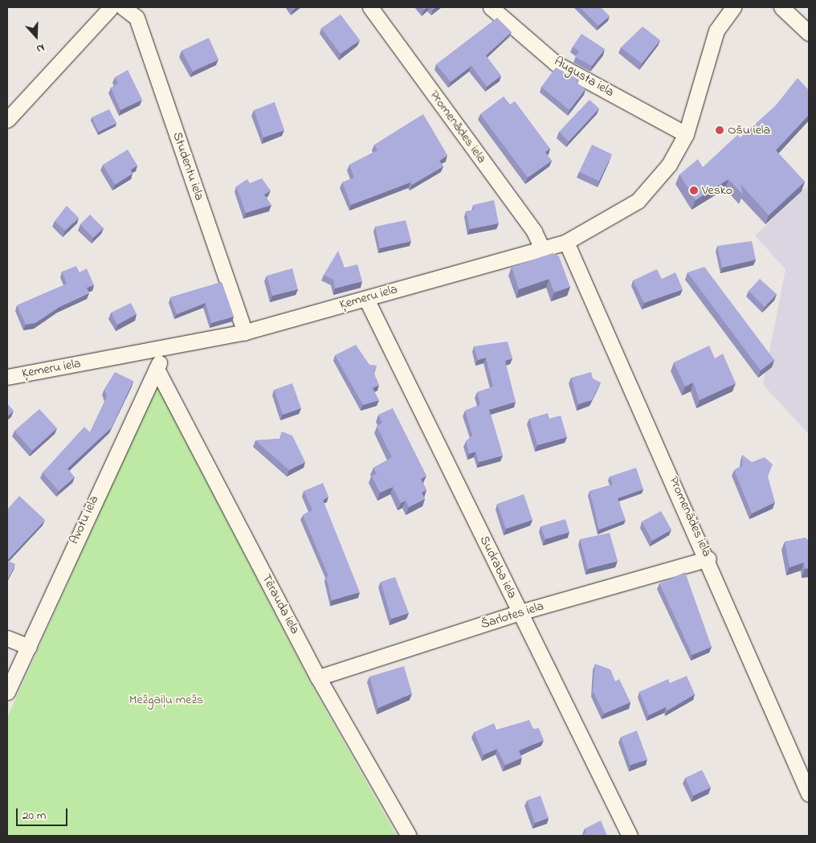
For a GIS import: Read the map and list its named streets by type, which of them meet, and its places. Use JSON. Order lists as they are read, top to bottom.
{
  "streets": {
    "street": [
      "Augusta iela",
      "Promenādes iela",
      "Studentu iela",
      "Ķemeru iela",
      "Avotu iela",
      "Sudraba iela",
      "Tērauda iela",
      "Šarlotes iela"
    ]
  },
  "crossings": [
    ["Augusta iela", "Ķemeru iela"],
    ["Promenādes iela", "Ķemeru iela"],
    ["Promenādes iela", "Šarlotes iela"],
    ["Studentu iela", "Ķemeru iela"],
    ["Ķemeru iela", "Avotu iela"],
    ["Ķemeru iela", "Sudraba iela"],
    ["Avotu iela", "Tērauda iela"],
    ["Sudraba iela", "Šarlotes iela"],
    ["Tērauda iela", "Šarlotes iela"]
  ],
  "parks": ["Mežgaiļu mežs"],
  "places": ["Ošu iela", "Vesko"],
  "scale_bar": "20 m",
  "north": "bottom"
}
